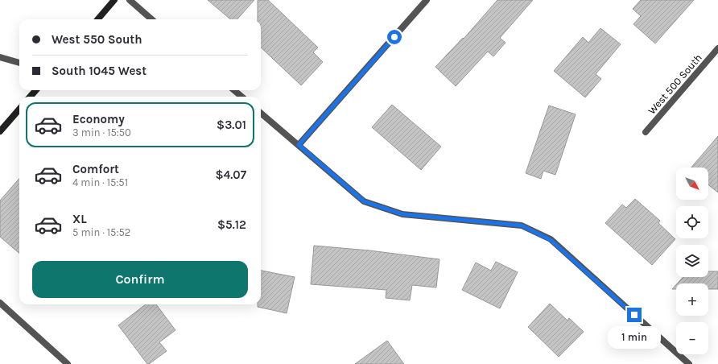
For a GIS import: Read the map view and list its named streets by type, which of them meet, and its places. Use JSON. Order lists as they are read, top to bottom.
{
  "streets": {
    "street": ["West 500 South"]
  },
  "north": "bottom right",
  "page": {
    "banner": ["West 550 South", "South 1045 West"],
    "list": [
      {
        "name": "Economy",
        "note": "3 min · 15:50",
        "value": "$3.01"
      },
      {
        "name": "Comfort",
        "note": "4 min · 15:51",
        "value": "$4.07"
      },
      {
        "name": "XL",
        "note": "5 min · 15:52",
        "value": "$5.12"
      }
    ],
    "map_buttons": ["+", "−"],
    "buttons": "Confirm",
    "bubble": "1 min"
  }
}
